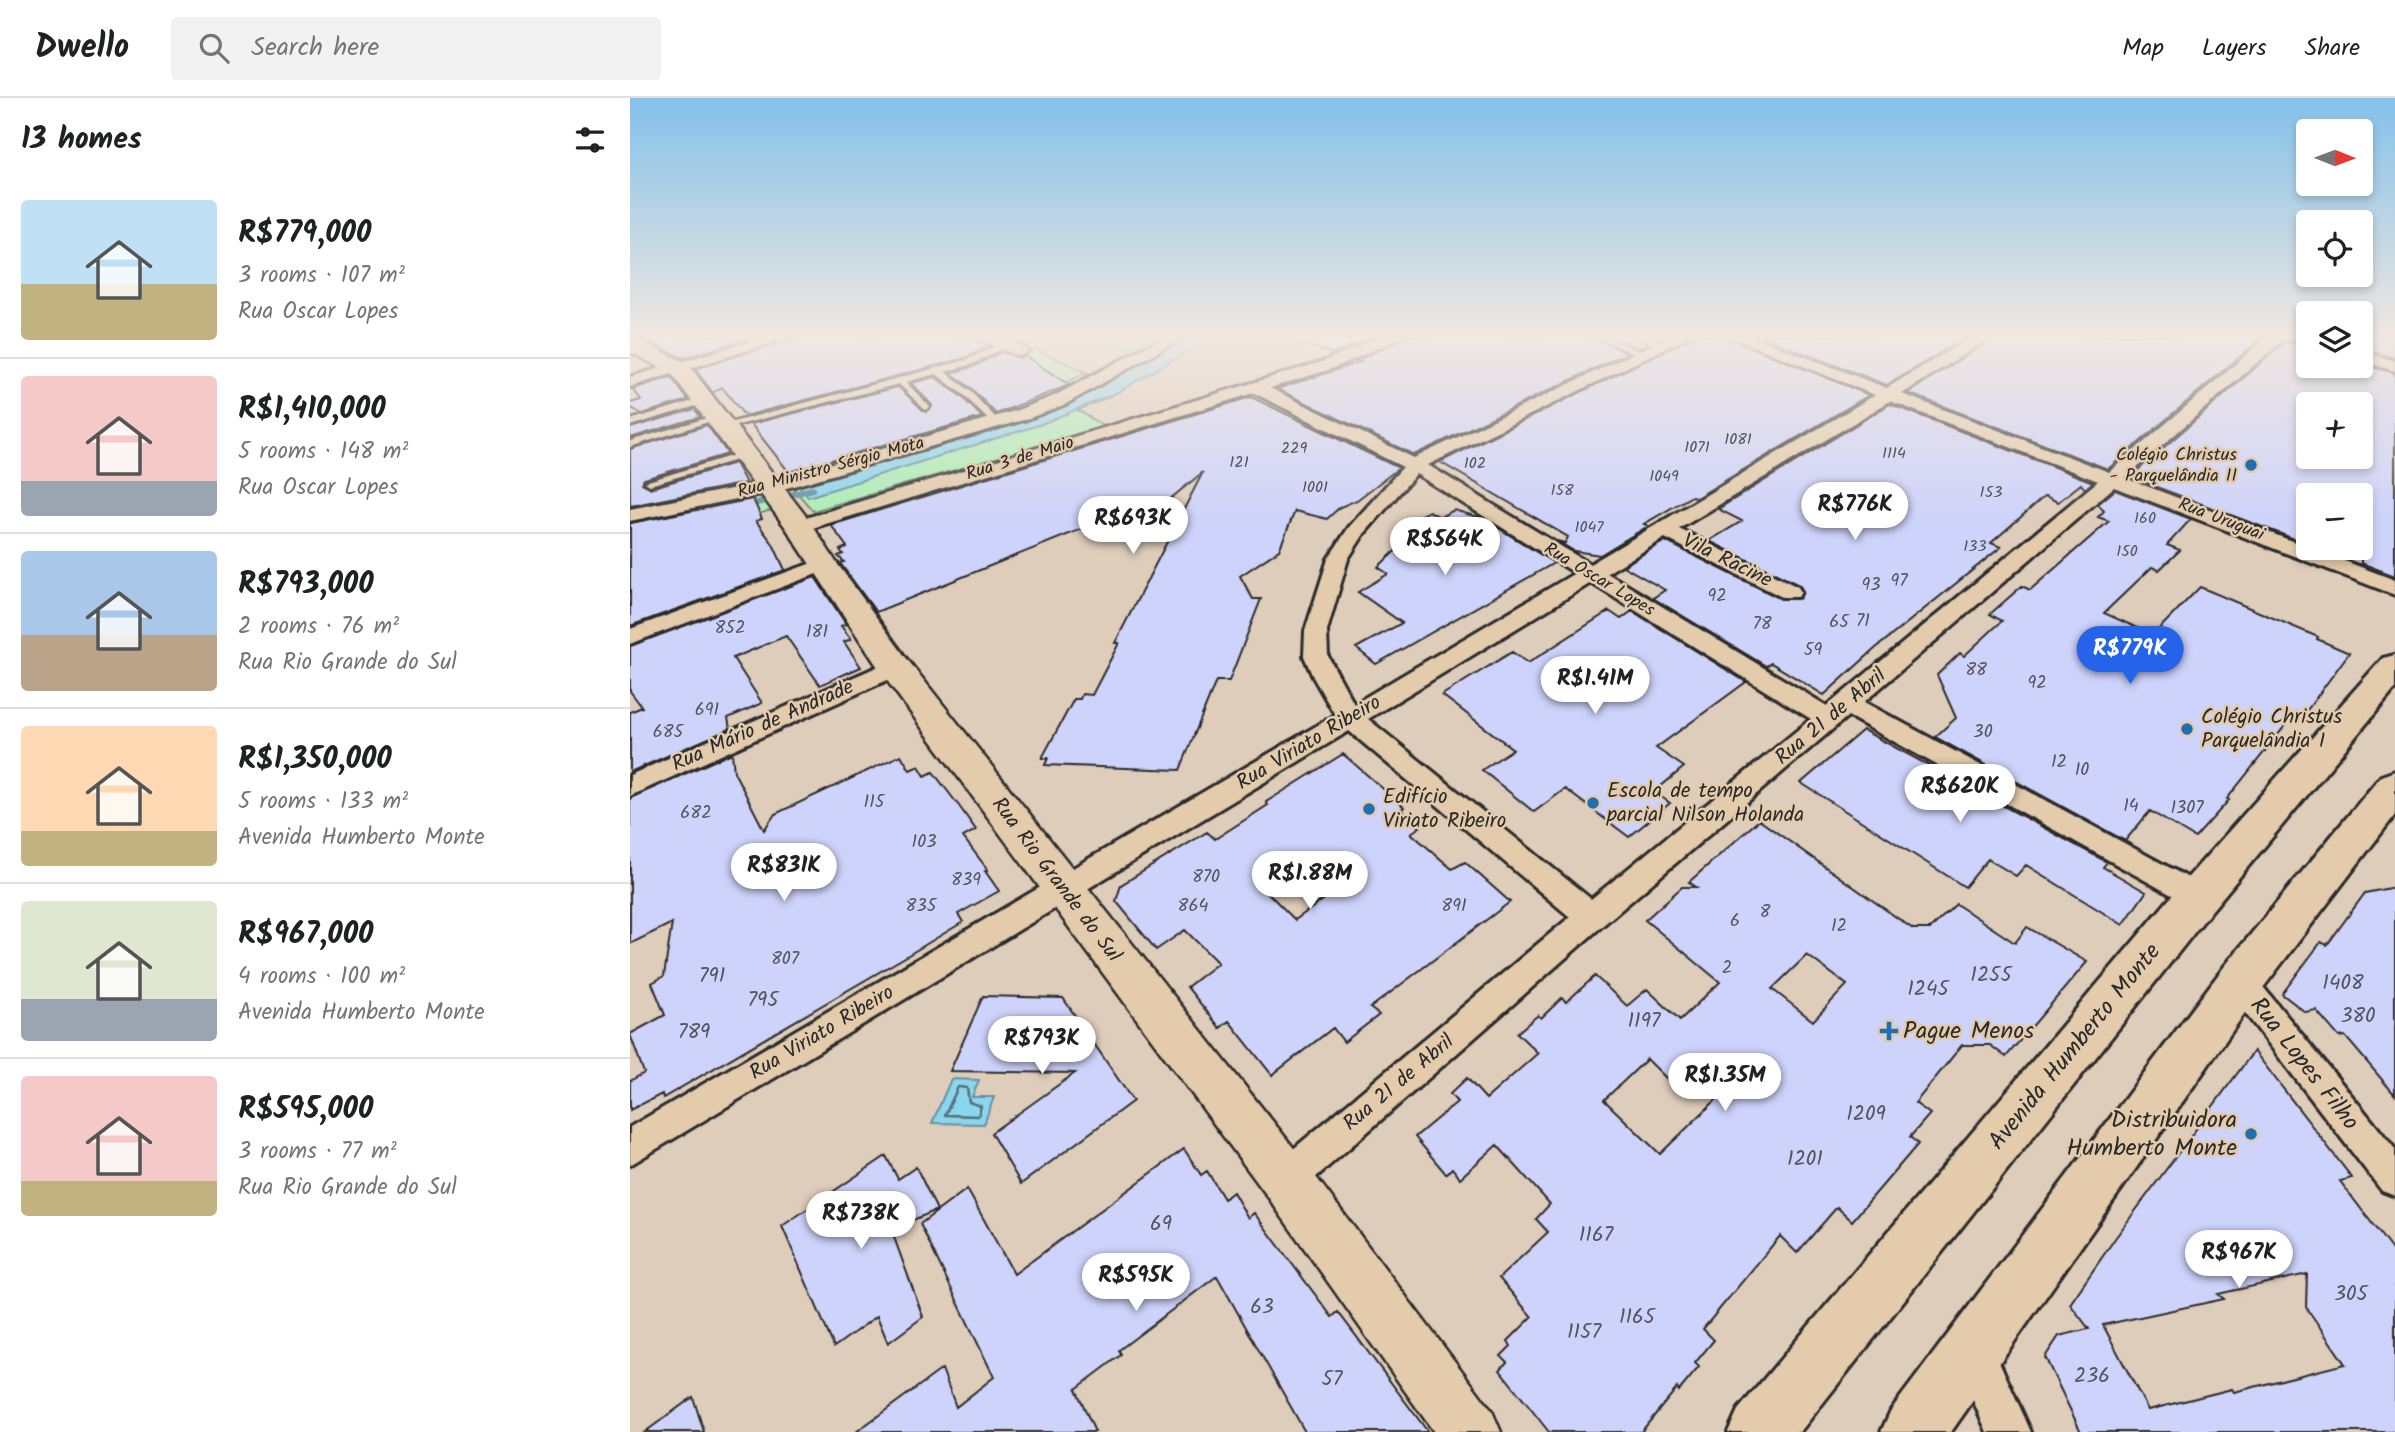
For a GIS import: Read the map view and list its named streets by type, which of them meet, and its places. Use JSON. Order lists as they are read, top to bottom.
{
  "streets": {
    "main road": ["Avenida Humberto Monte"],
    "street": [
      "Rua 3 de Maio",
      "Rua Ministro Sérgio Mota",
      "Rua Uruguai",
      "Vila Racine",
      "Rua Oscar Lopes",
      "Rua 21 de Abril",
      "Rua Mário de Andrade",
      "Rua Viriato Ribeiro",
      "Rua Rio Grande do Sul",
      "Rua Lopes Filho"
    ]
  },
  "crossings": [
    ["Rua 3 de Maio", "Rua Ministro Sérgio Mota"],
    ["Rua 3 de Maio", "Rua Rio Grande do Sul"],
    ["Rua Ministro Sérgio Mota", "Rua Rio Grande do Sul"],
    ["Rua Uruguai", "Rua 21 de Abril"],
    ["Vila Racine", "Rua Viriato Ribeiro"],
    ["Rua Oscar Lopes", "Rua 21 de Abril"],
    ["Rua Oscar Lopes", "Rua Viriato Ribeiro"],
    ["Rua Oscar Lopes", "Avenida Humberto Monte"],
    ["Rua 21 de Abril", "Rua Rio Grande do Sul"],
    ["Rua Mário de Andrade", "Rua Rio Grande do Sul"],
    ["Rua Viriato Ribeiro", "Rua Rio Grande do Sul"]
  ],
  "places": {
    "other": [
      "Colégio Christus - Parquelândia II",
      "Colégio Christus Parquelândia I",
      "Escola de tempo parcial Nilson Holanda",
      "Edifício Viriato Ribeiro",
      "Distribuidora Humberto Monte"
    ],
    "health": ["Pague Menos"]
  },
  "house_numbers": [
    "1081",
    "1071",
    "229",
    "1114",
    "121",
    "102",
    "1049",
    "1001",
    "158",
    "153",
    "160",
    "1047",
    "133",
    "150",
    "97",
    "93",
    "92",
    "71",
    "65",
    "78",
    "852",
    "181",
    "59",
    "88",
    "92",
    "691",
    "685",
    "30",
    "12",
    "10",
    "115",
    "14",
    "1307",
    "682",
    "103",
    "870",
    "839",
    "835",
    "864",
    "891",
    "8",
    "6",
    "12",
    "807",
    "2",
    "1255",
    "791",
    "1408",
    "1245",
    "795",
    "380",
    "1197",
    "789",
    "1209",
    "1201",
    "69",
    "1167",
    "305",
    "63",
    "1165",
    "1157",
    "236",
    "57"
  ],
  "north": "right",
  "page": {
    "header": "Dwello",
    "search": "Search here",
    "nav": ["Map", "Layers", "Share"],
    "heading": "13 homes",
    "map_buttons": ["+", "−"],
    "list": [
      {
        "name": "R$779,000",
        "note": "3 rooms · 107 m² · Rua Oscar Lopes"
      },
      {
        "name": "R$1,410,000",
        "note": "5 rooms · 148 m² · Rua Oscar Lopes"
      },
      {
        "name": "R$793,000",
        "note": "2 rooms · 76 m² · Rua Rio Grande do Sul"
      },
      {
        "name": "R$1,350,000",
        "note": "5 rooms · 133 m² · Avenida Humberto Monte"
      },
      {
        "name": "R$967,000",
        "note": "4 rooms · 100 m² · Avenida Humberto Monte"
      },
      {
        "name": "R$595,000",
        "note": "3 rooms · 77 m² · Rua Rio Grande do Sul"
      }
    ],
    "price": [
      "R$776K",
      "R$693K",
      "R$564K",
      "R$779K",
      "R$1.41M",
      "R$620K",
      "R$831K",
      "R$1.88M",
      "R$793K",
      "R$1.35M",
      "R$738K",
      "R$967K",
      "R$595K"
    ]
  }
}
